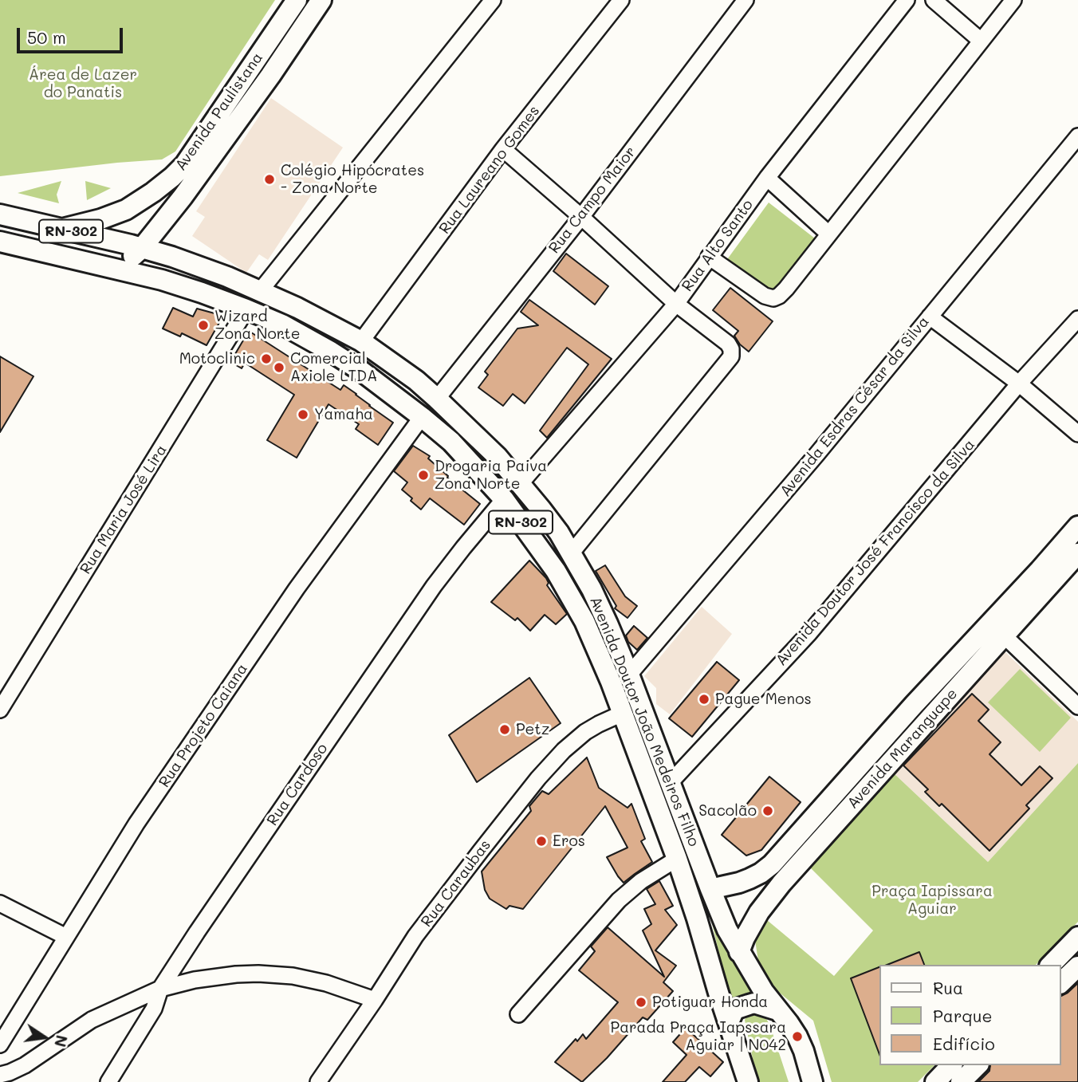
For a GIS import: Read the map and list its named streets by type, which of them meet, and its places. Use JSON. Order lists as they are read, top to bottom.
{
  "streets": {
    "main road": [
      "Avenida Paulistana",
      "RN-302",
      "Avenida Doutor João Medeiros Filho",
      "Avenida Maranguape"
    ],
    "street": [
      "Rua Laureano Gomes",
      "Rua Campo Maior",
      "Rua Alto Santo",
      "Avenida Esdras César da Silva",
      "Rua Maria José Lira",
      "Avenida Doutor José Francisco da Silva",
      "Rua Projeto Caiana",
      "Rua Cardoso",
      "Rua Caraubas"
    ]
  },
  "crossings": [
    ["Avenida Paulistana", "Avenida Doutor João Medeiros Filho"],
    ["Rua Laureano Gomes", "Avenida Doutor João Medeiros Filho"],
    ["Rua Campo Maior", "Avenida Doutor João Medeiros Filho"],
    ["Rua Alto Santo", "Avenida Doutor João Medeiros Filho"],
    ["Avenida Esdras César da Silva", "Avenida Doutor João Medeiros Filho"],
    ["Rua Maria José Lira", "Avenida Doutor João Medeiros Filho"],
    ["Avenida Doutor José Francisco da Silva", "Avenida Doutor João Medeiros Filho"],
    ["Avenida Doutor João Medeiros Filho", "Rua Projeto Caiana"],
    ["Avenida Doutor João Medeiros Filho", "Avenida Maranguape"],
    ["Avenida Doutor João Medeiros Filho", "Rua Cardoso"],
    ["Avenida Doutor João Medeiros Filho", "Rua Caraubas"]
  ],
  "parks": ["Área de Lazer do Panatis", "Praça Iapissara Aguiar"],
  "places": [
    "Colégio Hipócrates - Zona Norte",
    "Wizard Zona Norte",
    "Motoclinic",
    "Comercial Axiole LTDA",
    "Yamaha",
    "Drogaria Paiva Zona Norte",
    "Pague Menos",
    "Petz",
    "Sacolão",
    "Eros",
    "Potiguar Honda",
    "Parada Praça Iapssara Aguiar | N042"
  ],
  "legend": ["Rua", "Parque", "Edifício"],
  "scale_bar": "50 m",
  "north": "right"
}
